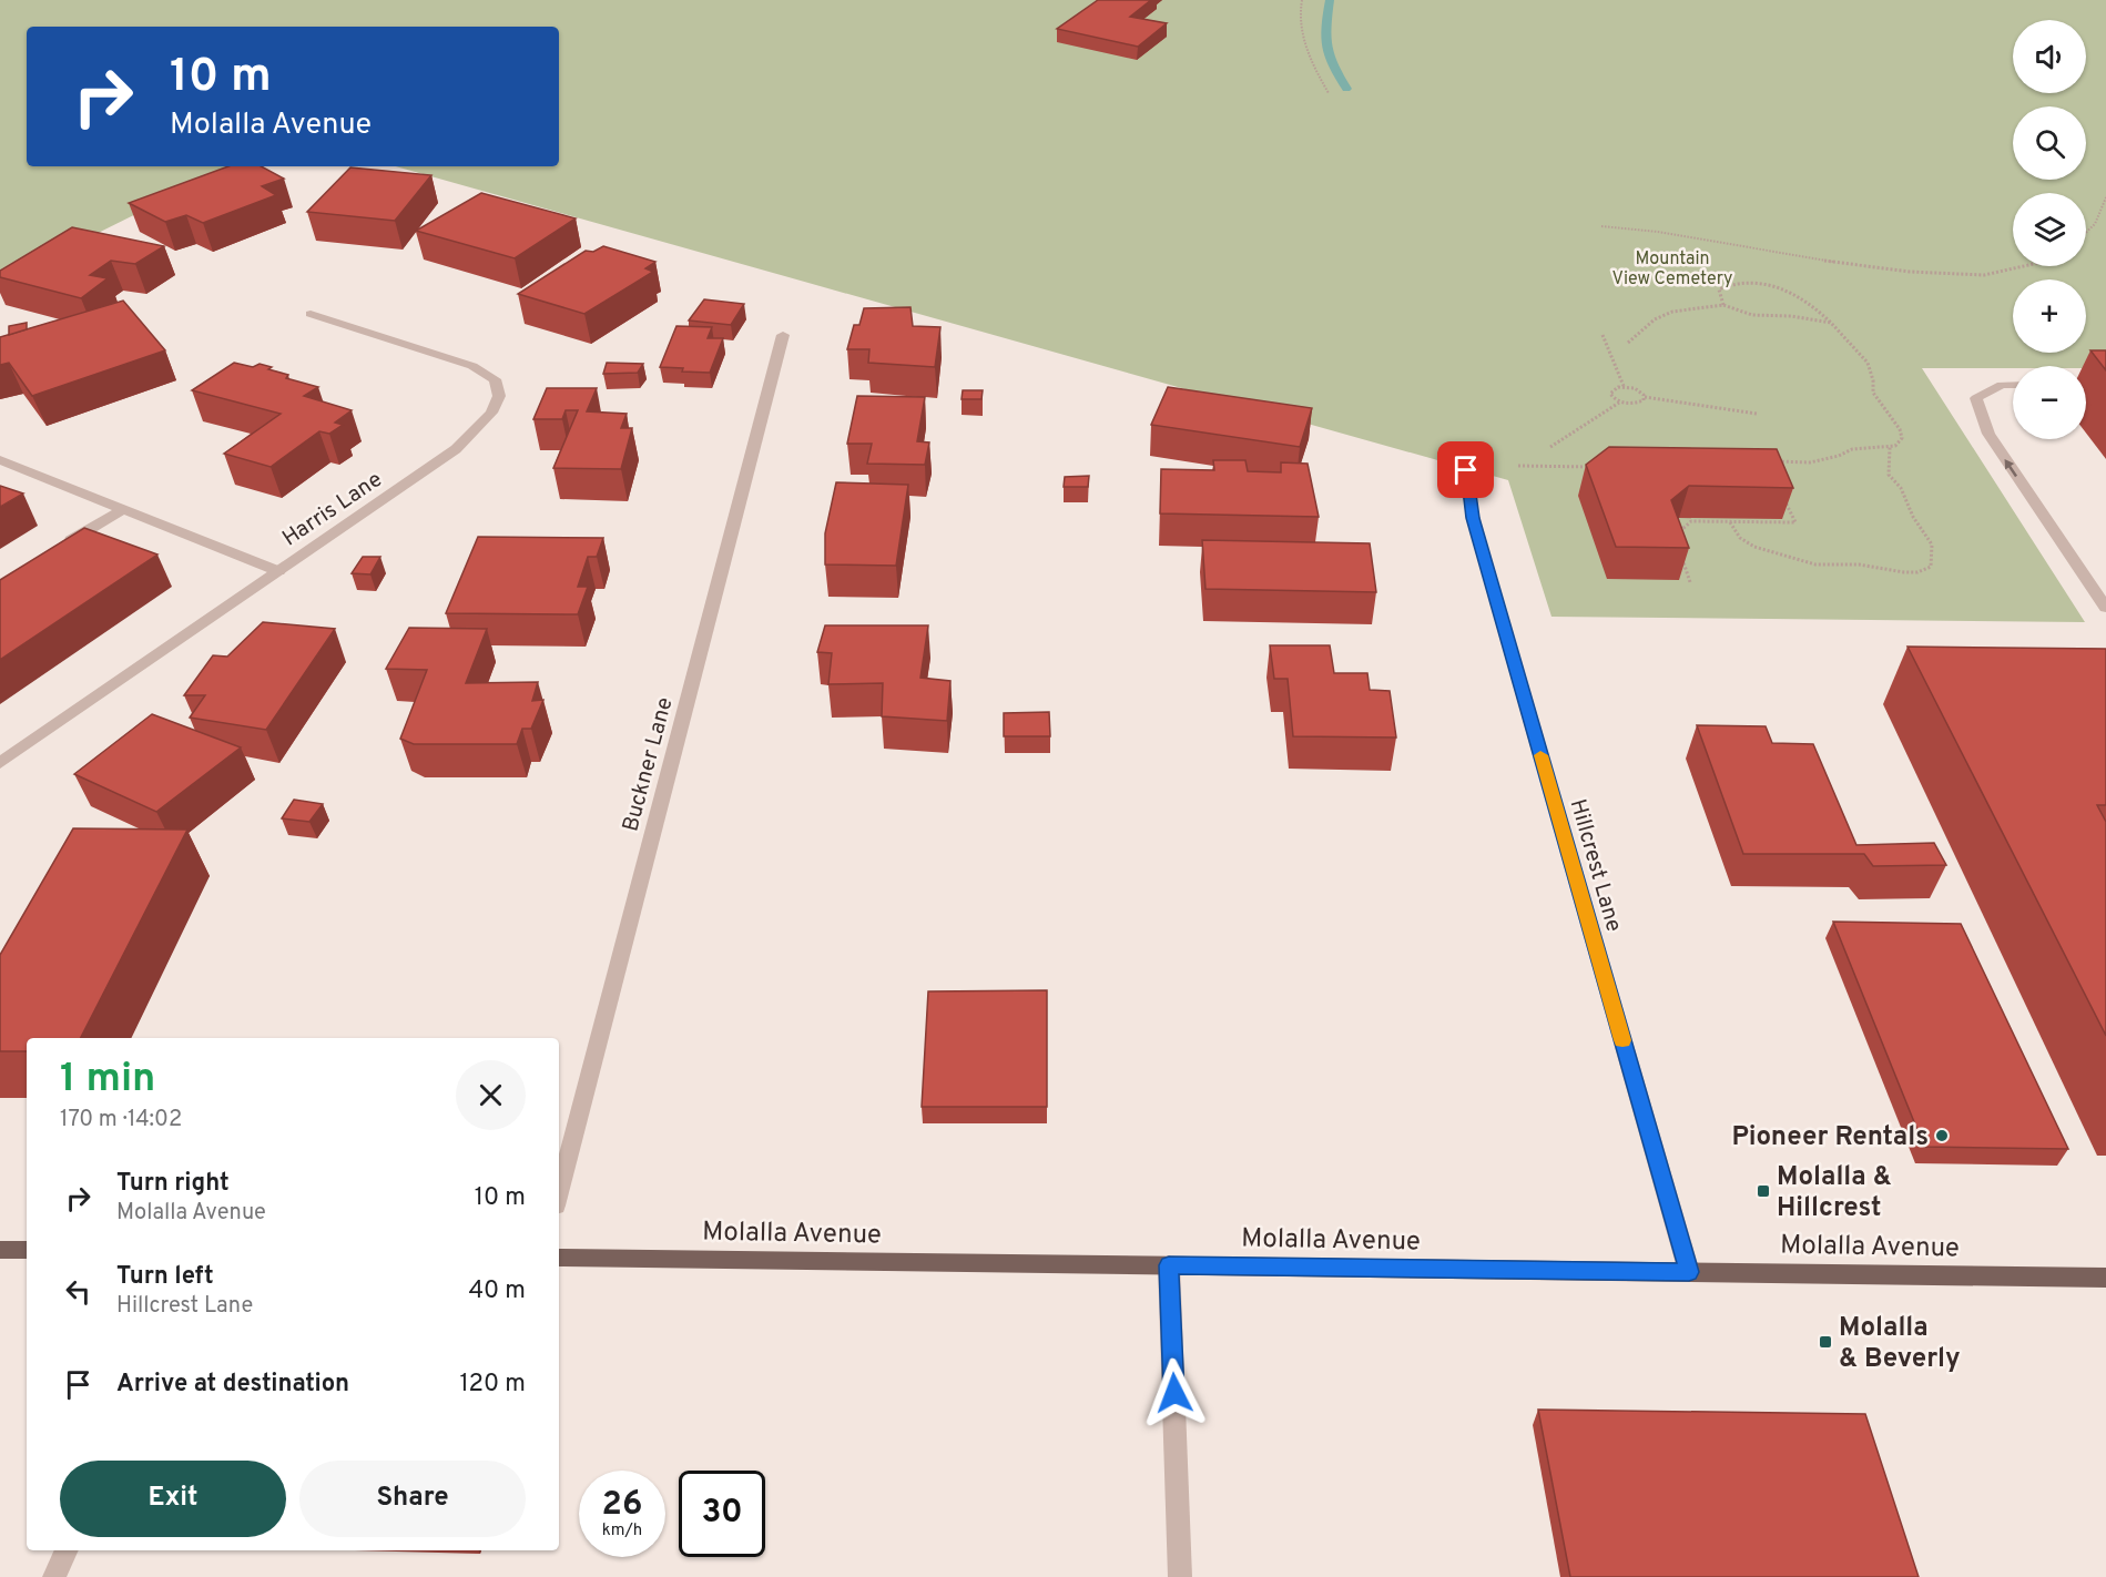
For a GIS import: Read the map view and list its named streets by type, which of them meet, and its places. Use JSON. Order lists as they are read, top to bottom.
{
  "streets": {
    "main road": ["Molalla Avenue"],
    "street": ["Harris Lane", "Buckner Lane", "Hillcrest Lane"]
  },
  "crossings": [
    ["Hillcrest Lane", "Molalla Avenue"]
  ],
  "parks": ["Mountain View Cemetery"],
  "places": {
    "other": ["Pioneer Rentals"],
    "transit": ["Molalla & Hillcrest", "Molalla & Beverly"]
  },
  "page": {
    "map_buttons": ["+", "−"],
    "turn": ["10 m", "Molalla Avenue"],
    "heading": ["1 min", "170 m · 14:02"],
    "list": [
      {
        "name": "Turn right",
        "note": "Molalla Avenue",
        "value": "10 m"
      },
      {
        "name": "Turn left",
        "note": "Hillcrest Lane",
        "value": "40 m"
      },
      {
        "name": "Arrive at destination",
        "value": "120 m"
      }
    ],
    "buttons": ["Exit", "Share"],
    "speed": "26 km/h",
    "limit": "30"
  }
}
